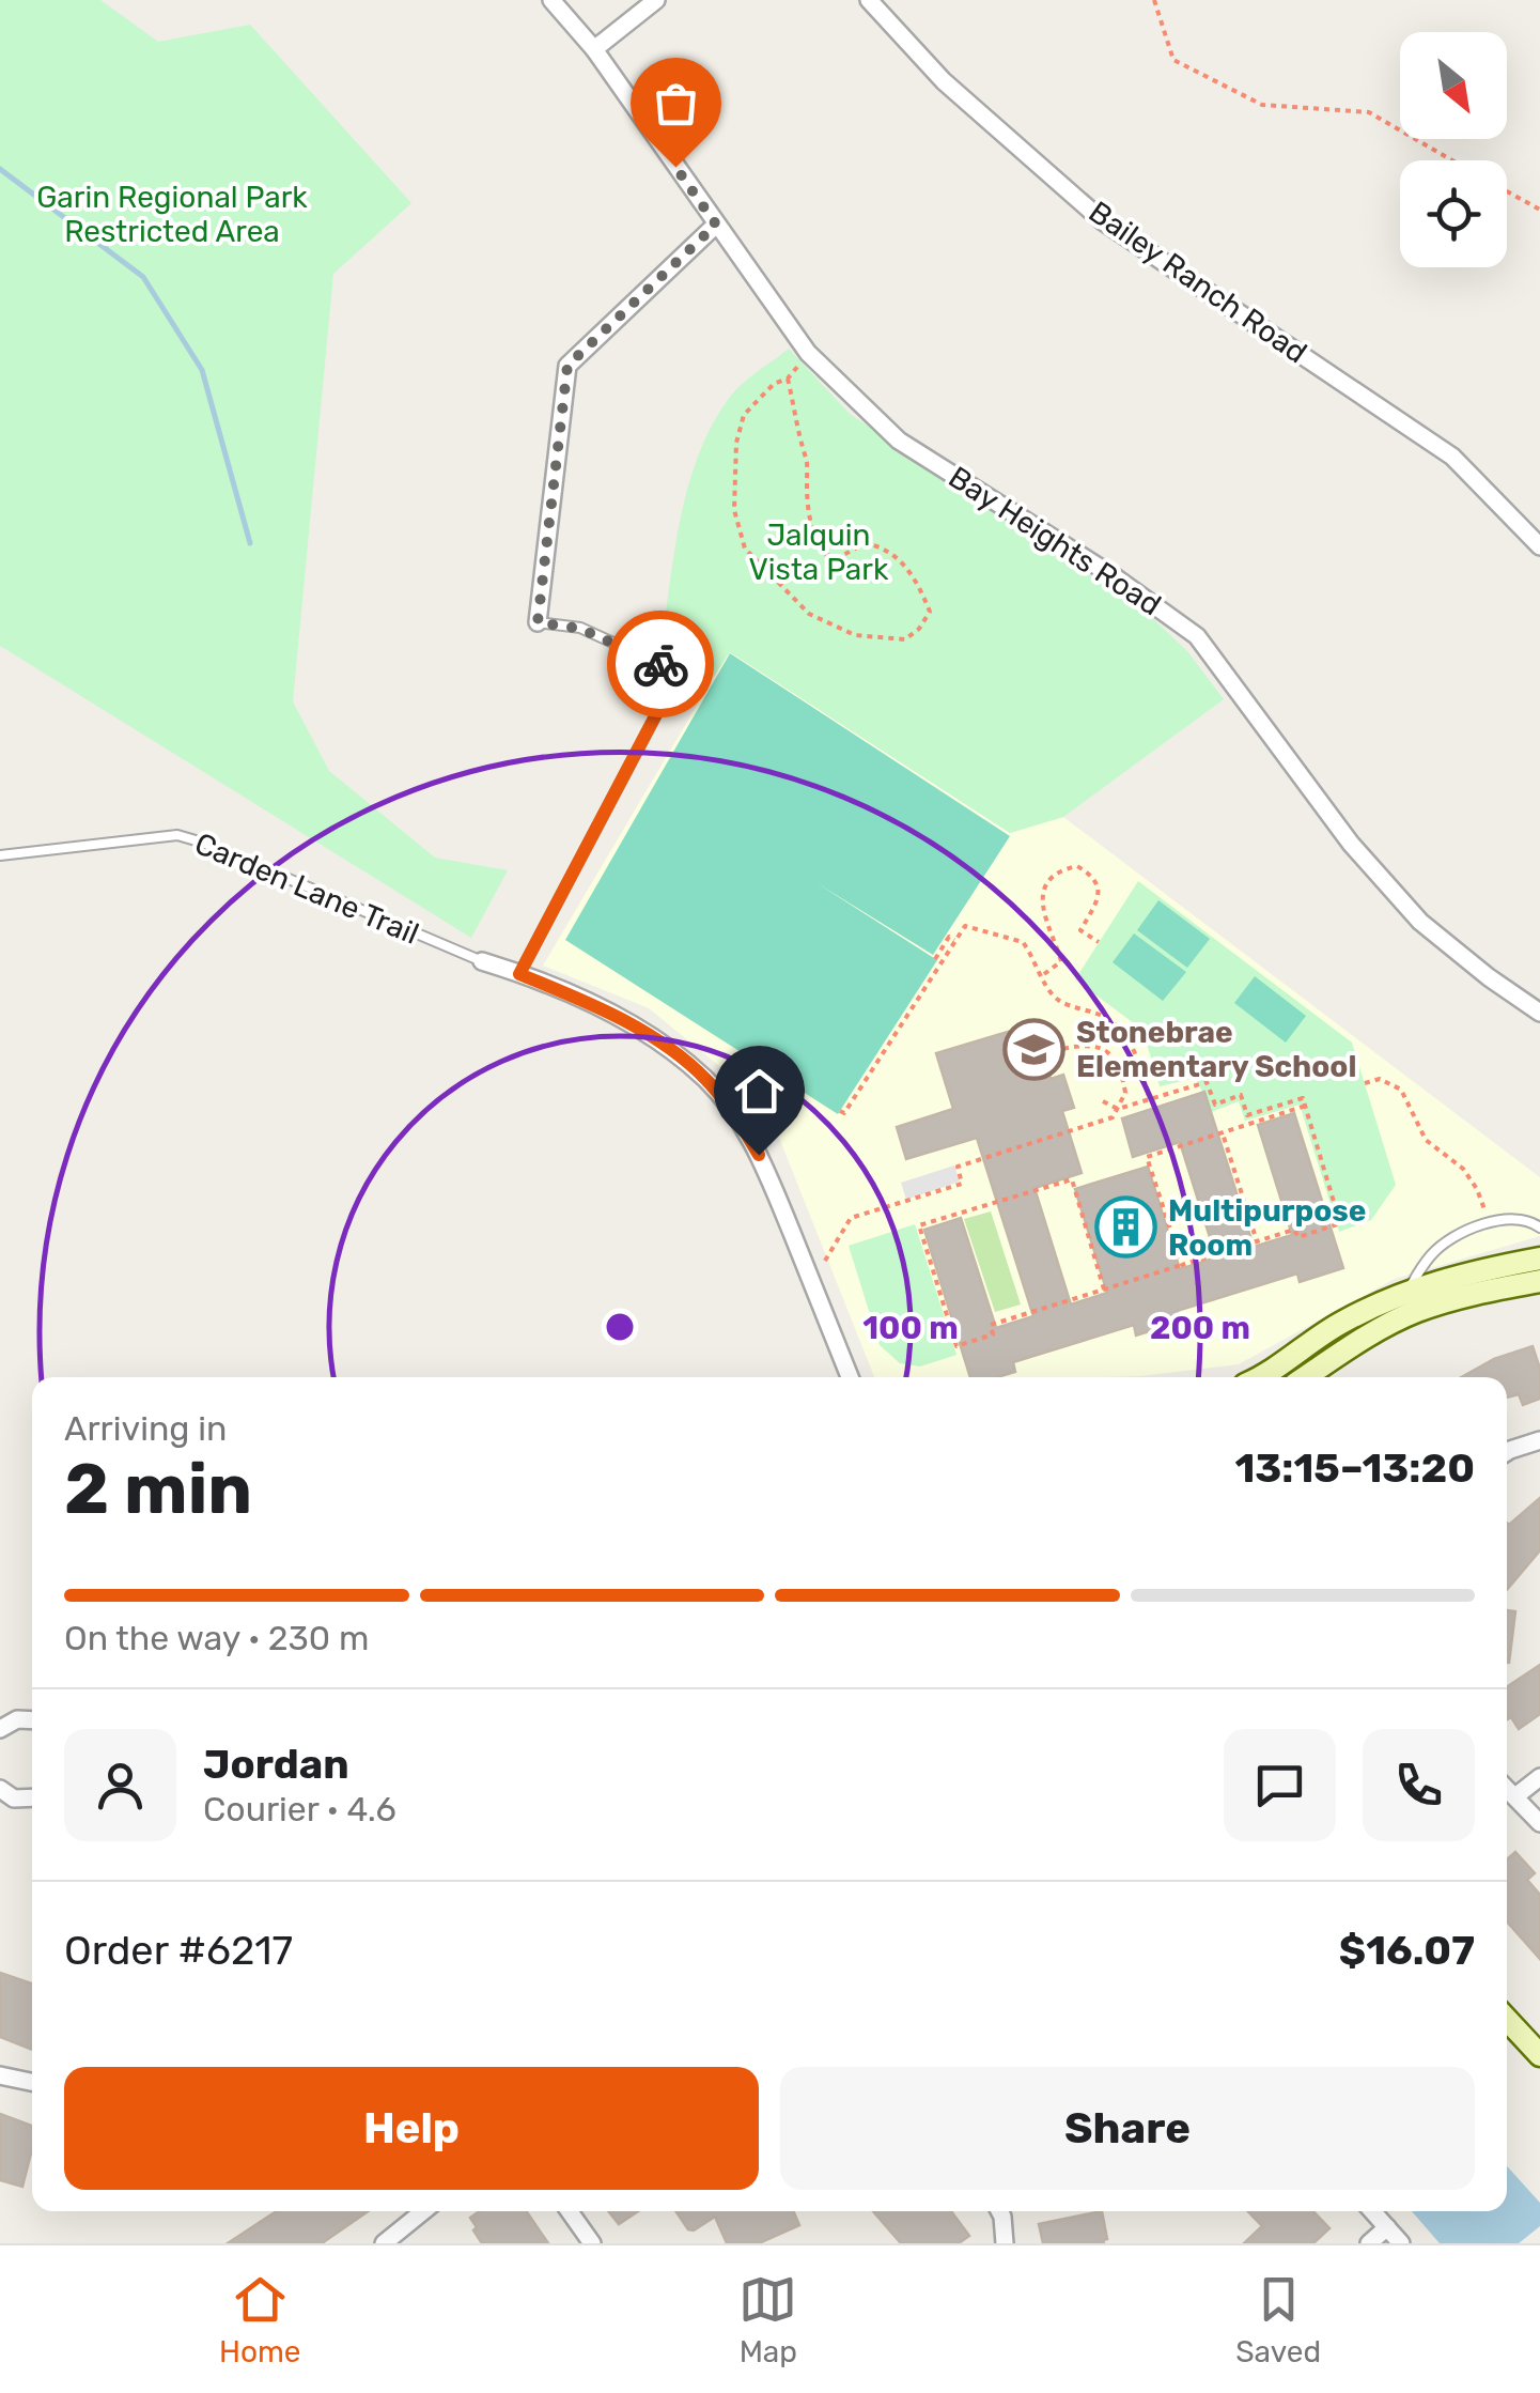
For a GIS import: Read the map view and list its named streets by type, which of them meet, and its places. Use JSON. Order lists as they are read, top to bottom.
{
  "streets": {
    "street": ["Bailey Ranch Road", "Bay Heights Road"],
    "lane": ["Carden Lane Trail"]
  },
  "parks": ["Garin Regional Park Restricted Area", "Jalquin Vista Park"],
  "places": {
    "school or university": ["Stonebrae Elementary School"],
    "building": ["Multipurpose Room"]
  },
  "north": "bottom right",
  "page": {
    "heading": ["2 min", "Arriving in", "13:15–13:20"],
    "panel": [
      "Jordan",
      "Courier · 4.6",
      "Order #6217",
      "$16.07"
    ],
    "bar": "On the way · 230 m",
    "buttons": ["Help", "Share"],
    "tabs": ["Home", "Map", "Saved"]
  },
  "rings": ["100 m", "200 m"]
}
